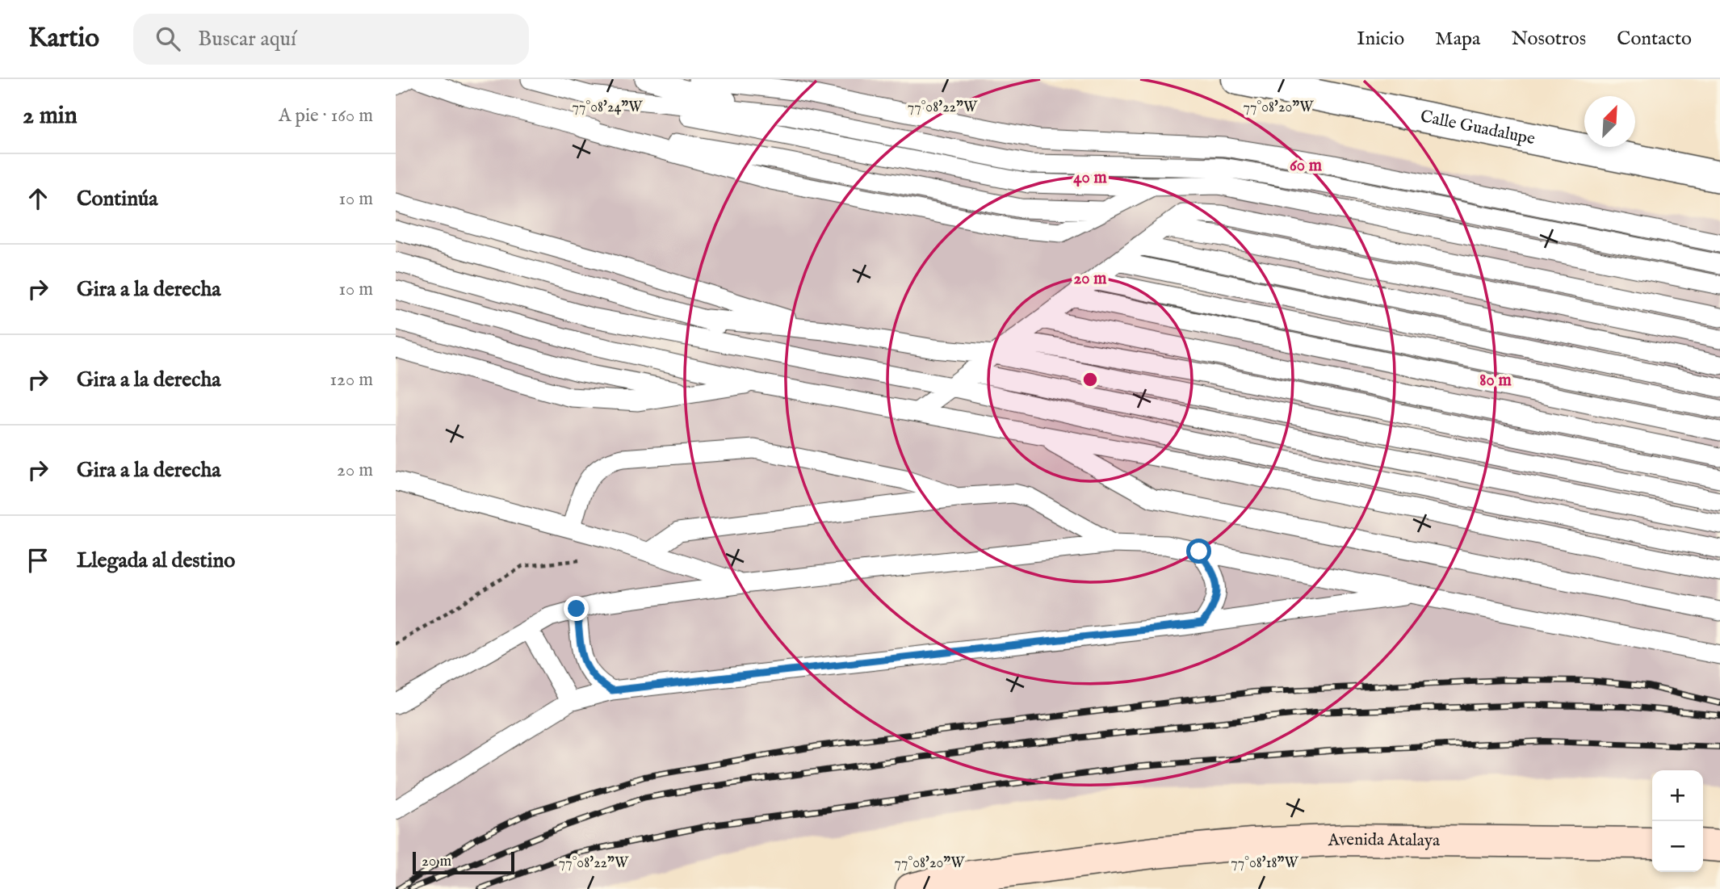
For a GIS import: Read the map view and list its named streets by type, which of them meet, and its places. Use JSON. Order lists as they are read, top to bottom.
{
  "streets": {
    "main road": ["Avenida Atalaya"],
    "street": ["Calle Guadalupe"]
  },
  "scale_bar": "20 m",
  "north": "top right",
  "page": {
    "header": "Kartio",
    "search": "Buscar aquí",
    "nav": [
      "Inicio",
      "Mapa",
      "Nosotros",
      "Contacto"
    ],
    "heading": ["2 min", "A pie · 160 m"],
    "list": [
      ["Continúa", "10 m"],
      ["Gira a la derecha", "10 m"],
      ["Gira a la derecha", "120 m"],
      ["Gira a la derecha", "20 m"],
      "Llegada al destino"
    ],
    "map_buttons": ["+", "−"],
    "scale": "20 m"
  },
  "coordinates": [
    "77°08'24\"W",
    "77°08'22\"W",
    "77°08'20\"W",
    "77°08'18\"W"
  ],
  "rings": [
    "60 m",
    "40 m",
    "20 m",
    "80 m"
  ]
}
